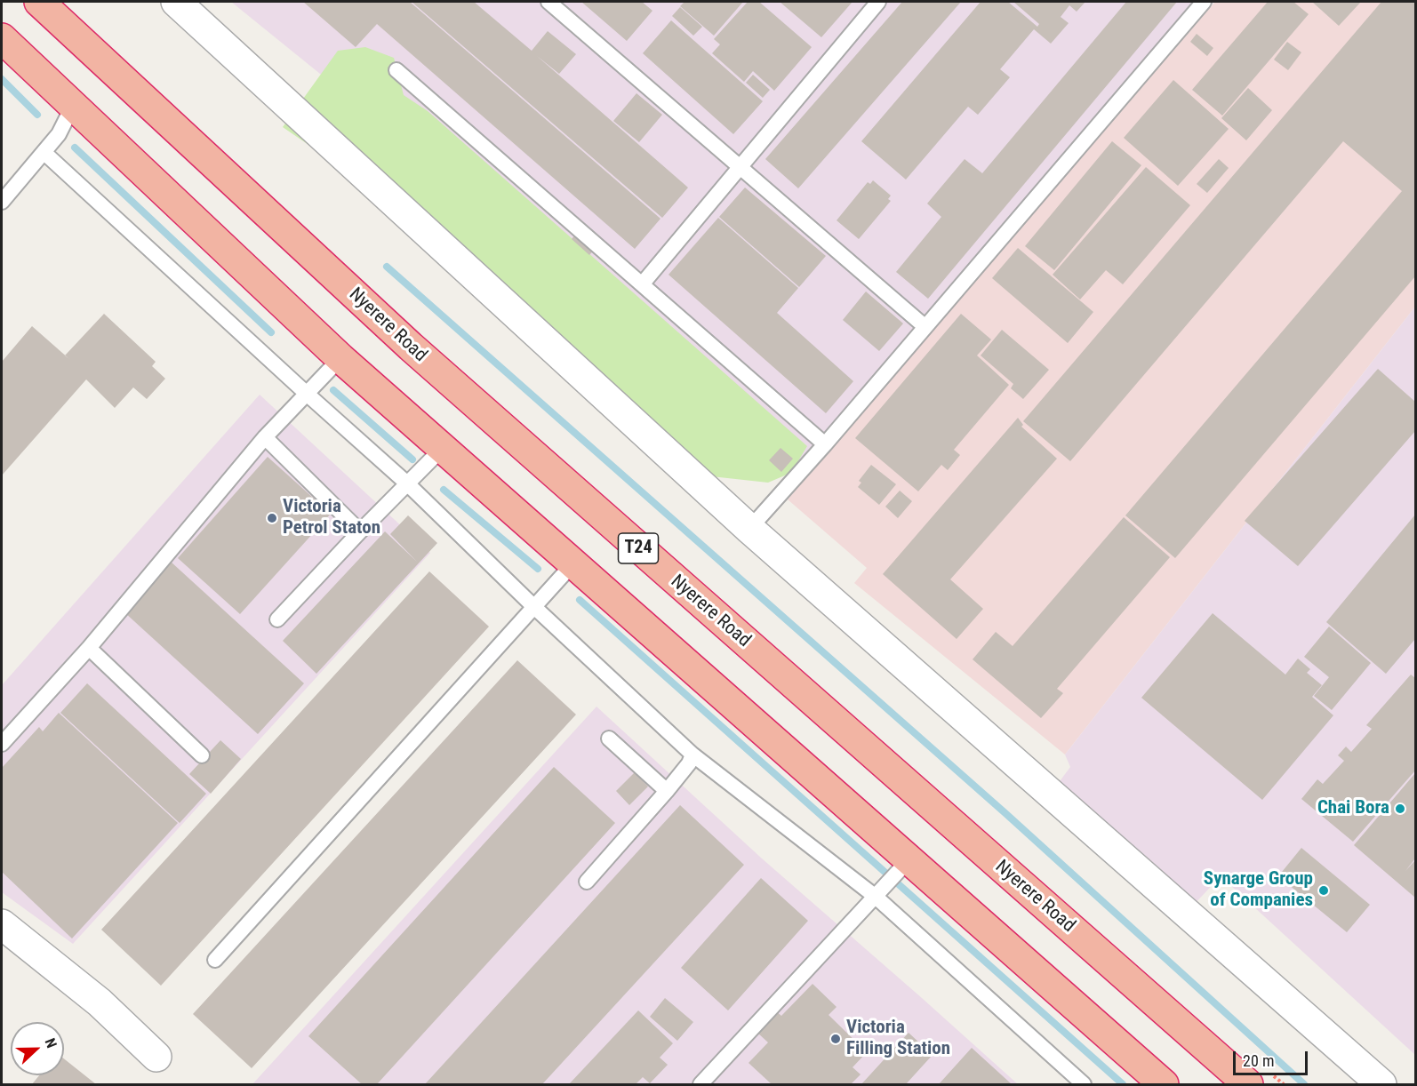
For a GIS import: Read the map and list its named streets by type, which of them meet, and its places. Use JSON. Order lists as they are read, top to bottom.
{
  "streets": {
    "highway": ["Nyerere Road", "T24"]
  },
  "places": [
    "Victoria Petrol Staton",
    "Chai Bora",
    "Synarge Group of Companies",
    "Victoria Filling Station"
  ],
  "scale_bar": "20 m",
  "north": "right"
}
